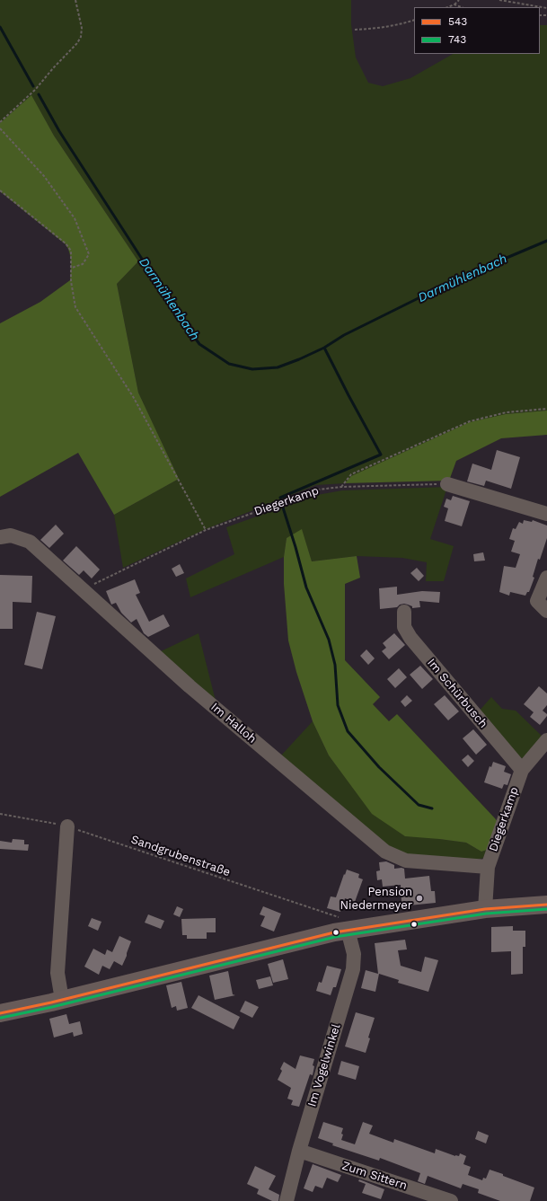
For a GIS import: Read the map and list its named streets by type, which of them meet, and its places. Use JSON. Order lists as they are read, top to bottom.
{
  "streets": {
    "street": [
      "Diegerkamp",
      "Im Schürbusch",
      "Im Halloh",
      "Im Vogelwinkel",
      "Zum Sittern"
    ],
    "path": ["Sandgrubenstraße"]
  },
  "crossings": [
    ["Diegerkamp", "Im Schürbusch"],
    ["Diegerkamp", "Im Halloh"],
    ["Sandgrubenstraße", "Im Vogelwinkel"],
    ["Im Vogelwinkel", "Zum Sittern"]
  ],
  "water": ["Darmühlenbach"],
  "places": ["Pension Niedermeyer"],
  "lines": ["transit line 543", "transit line 743"],
  "legend": ["543", "743"]
}
